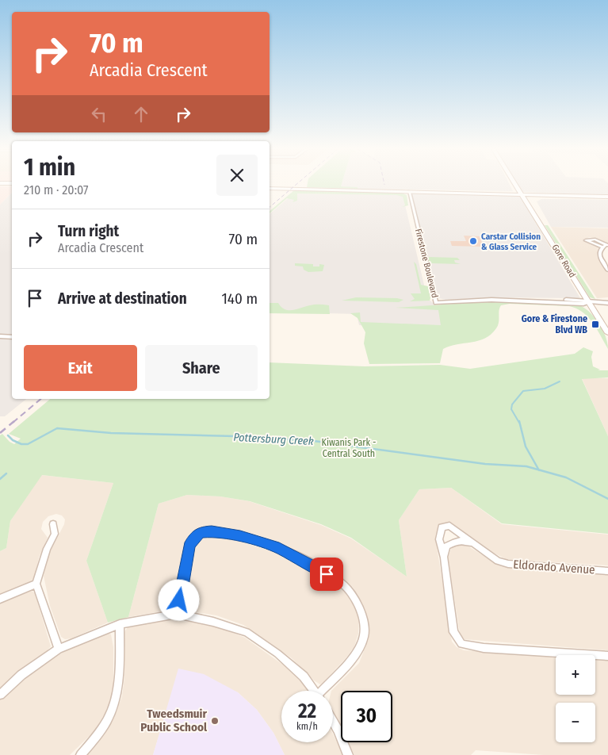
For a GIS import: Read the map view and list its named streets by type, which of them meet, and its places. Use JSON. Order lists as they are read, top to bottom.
{
  "streets": {
    "main road": ["Gore Road"],
    "street": ["Firestone Boulevard", "Eldorado Avenue"]
  },
  "crossings": [
    ["Gore Road", "Firestone Boulevard"]
  ],
  "water": ["Pottersburg Creek"],
  "parks": ["Kiwanis Park - Central South"],
  "places": {
    "other": ["Carstar Collision & Glass Service", "Tweedsmuir Public School"],
    "transit": ["Gore & Firestone Blvd WB"]
  },
  "page": {
    "turn": ["70 m", "Arcadia Crescent"],
    "heading": ["1 min", "210 m · 20:07"],
    "list": [
      {
        "name": "Turn right",
        "note": "Arcadia Crescent",
        "value": "70 m"
      },
      {
        "name": "Arrive at destination",
        "value": "140 m"
      }
    ],
    "buttons": ["Exit", "Share"],
    "map_buttons": ["+", "−"],
    "speed": "22 km/h",
    "limit": "30"
  }
}
